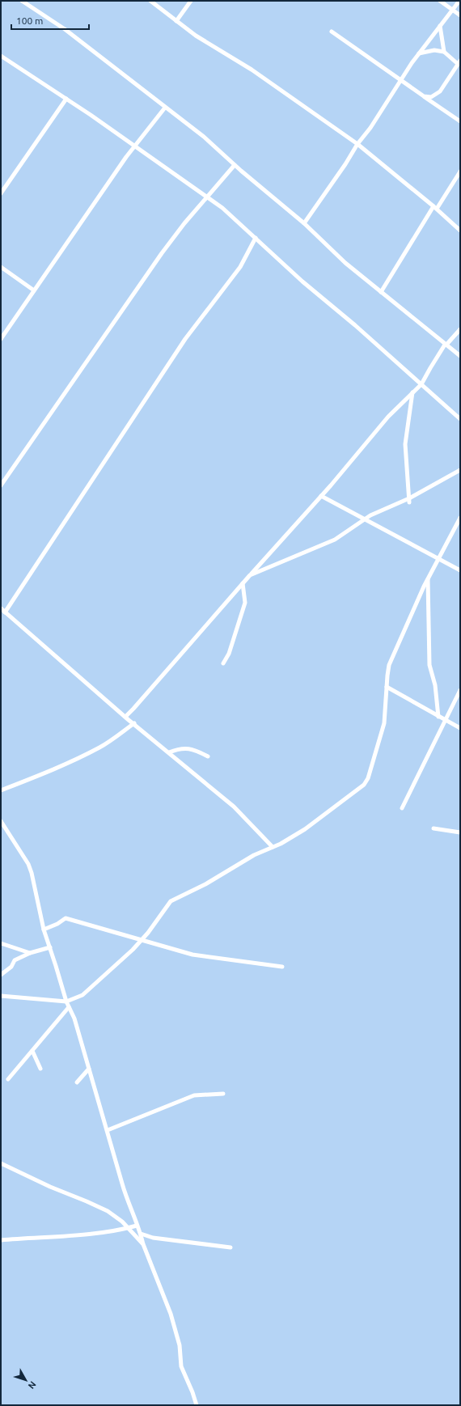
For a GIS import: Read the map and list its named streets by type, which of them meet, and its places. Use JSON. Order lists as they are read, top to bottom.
{
  "scale_bar": "100 m",
  "north": "bottom right"
}
